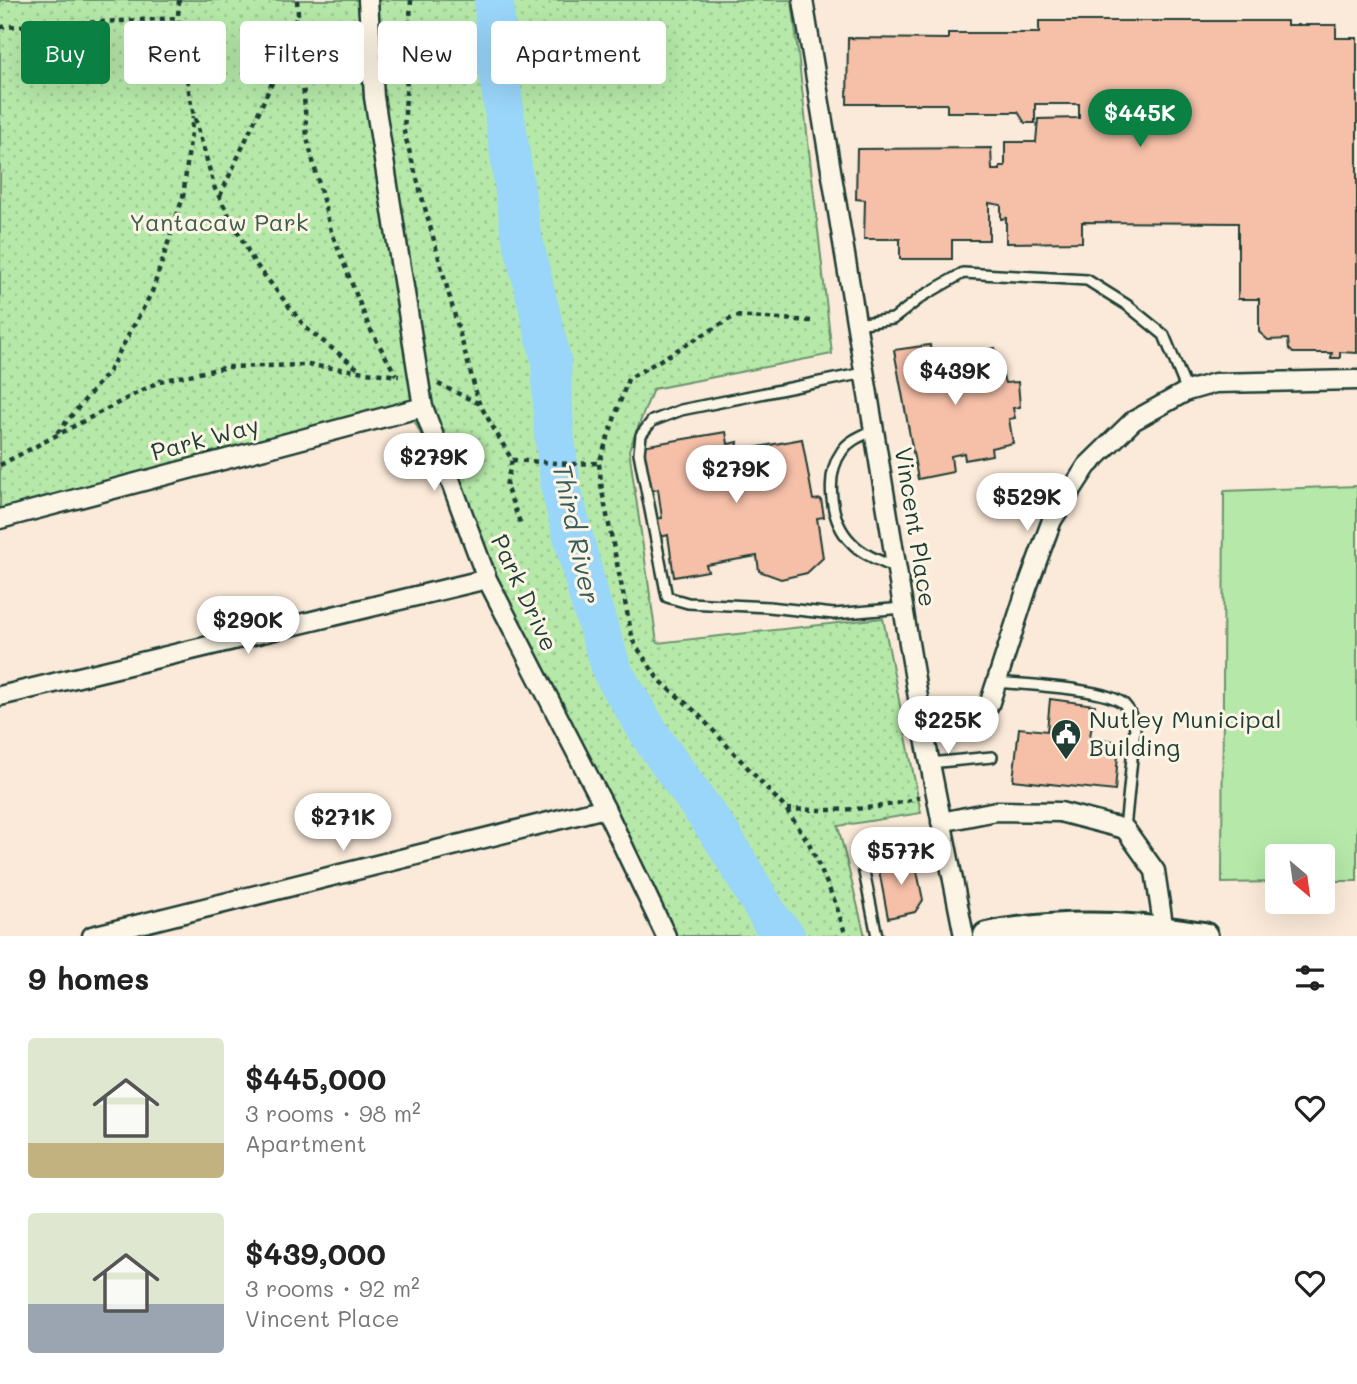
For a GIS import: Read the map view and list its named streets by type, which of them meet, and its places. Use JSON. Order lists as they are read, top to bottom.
{
  "streets": {
    "street": ["Park Way", "Vincent Place", "Park Drive"]
  },
  "crossings": [
    ["Park Way", "Park Drive"]
  ],
  "water": ["Third River"],
  "parks": ["Yantacaw Park"],
  "places": {
    "public building": ["Nutley Municipal Building"]
  },
  "north": "bottom right",
  "page": {
    "chip": [
      "Buy",
      "Rent",
      "Filters",
      "New",
      "Apartment"
    ],
    "price": [
      "$445K",
      "$439K",
      "$279K",
      "$279K",
      "$529K",
      "$290K",
      "$225K",
      "$271K",
      "$577K"
    ],
    "heading": "9 homes",
    "list": [
      {
        "name": "$445,000",
        "note": "3 rooms · 98 m² · Apartment"
      },
      {
        "name": "$439,000",
        "note": "3 rooms · 92 m² · Vincent Place"
      }
    ]
  }
}
